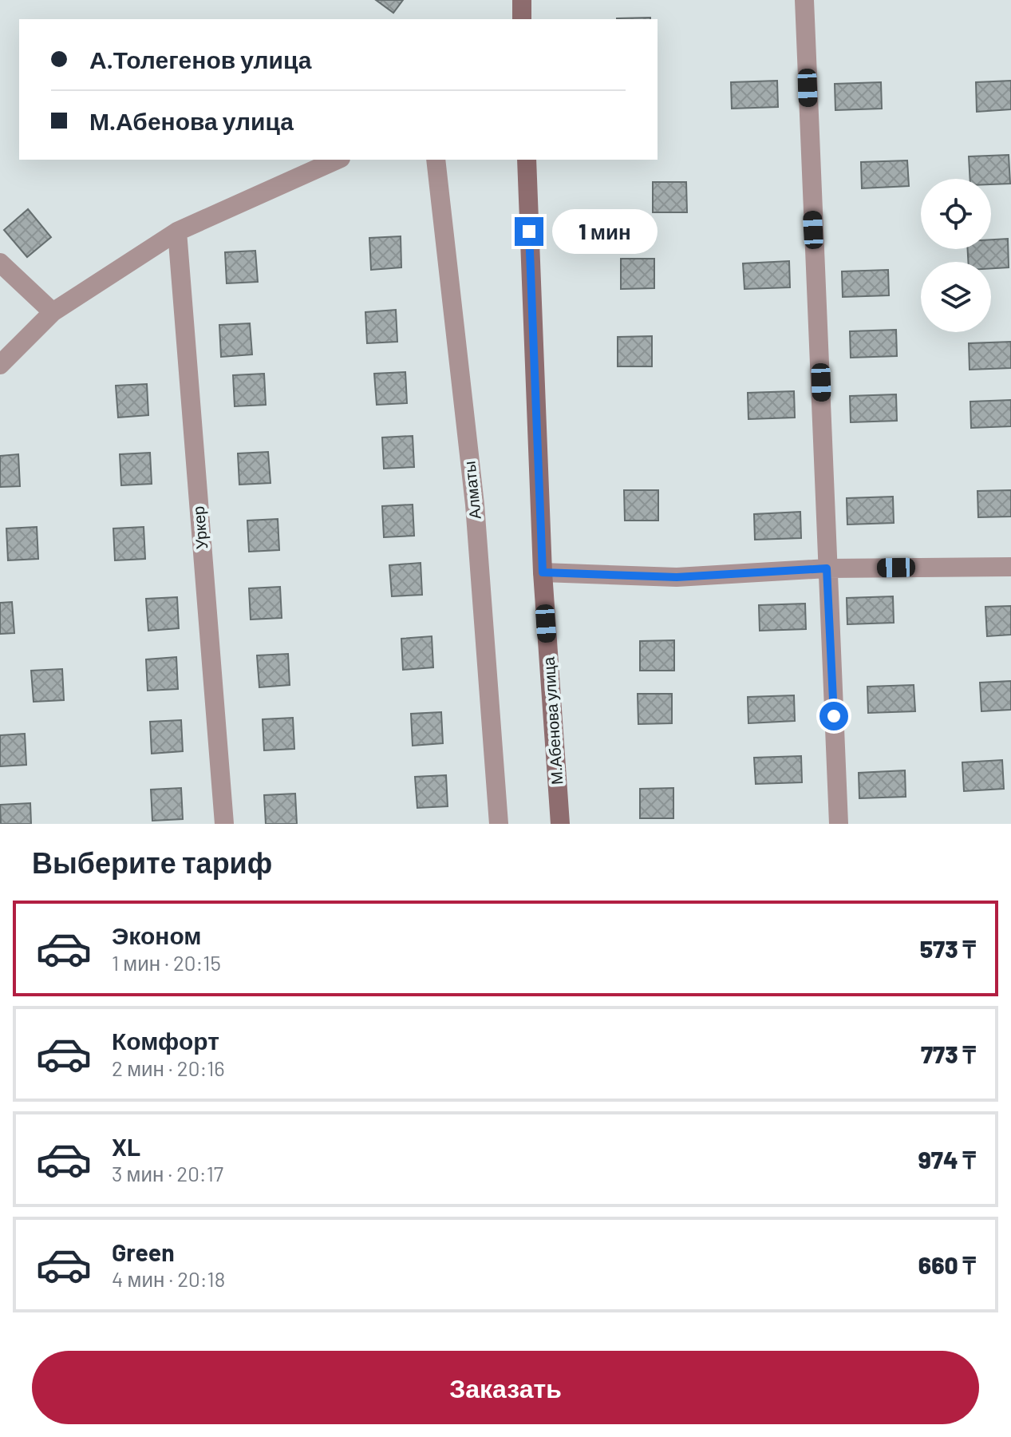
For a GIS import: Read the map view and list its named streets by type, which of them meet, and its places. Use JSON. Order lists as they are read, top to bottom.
{
  "streets": {
    "main road": ["М.Абенова улица"],
    "street": ["Алматы", "Уркер"]
  },
  "page": {
    "banner": ["А.Толегенов улица", "М.Абенова улица"],
    "bubble": "1 мин",
    "heading": "Выберите тариф",
    "list": [
      {
        "name": "Эконом",
        "note": "1 мин · 20:15",
        "value": "573 ₸"
      },
      {
        "name": "Комфорт",
        "note": "2 мин · 20:16",
        "value": "773 ₸"
      },
      {
        "name": "XL",
        "note": "3 мин · 20:17",
        "value": "974 ₸"
      },
      {
        "name": "Green",
        "note": "4 мин · 20:18",
        "value": "660 ₸"
      }
    ],
    "buttons": "Заказать"
  }
}
